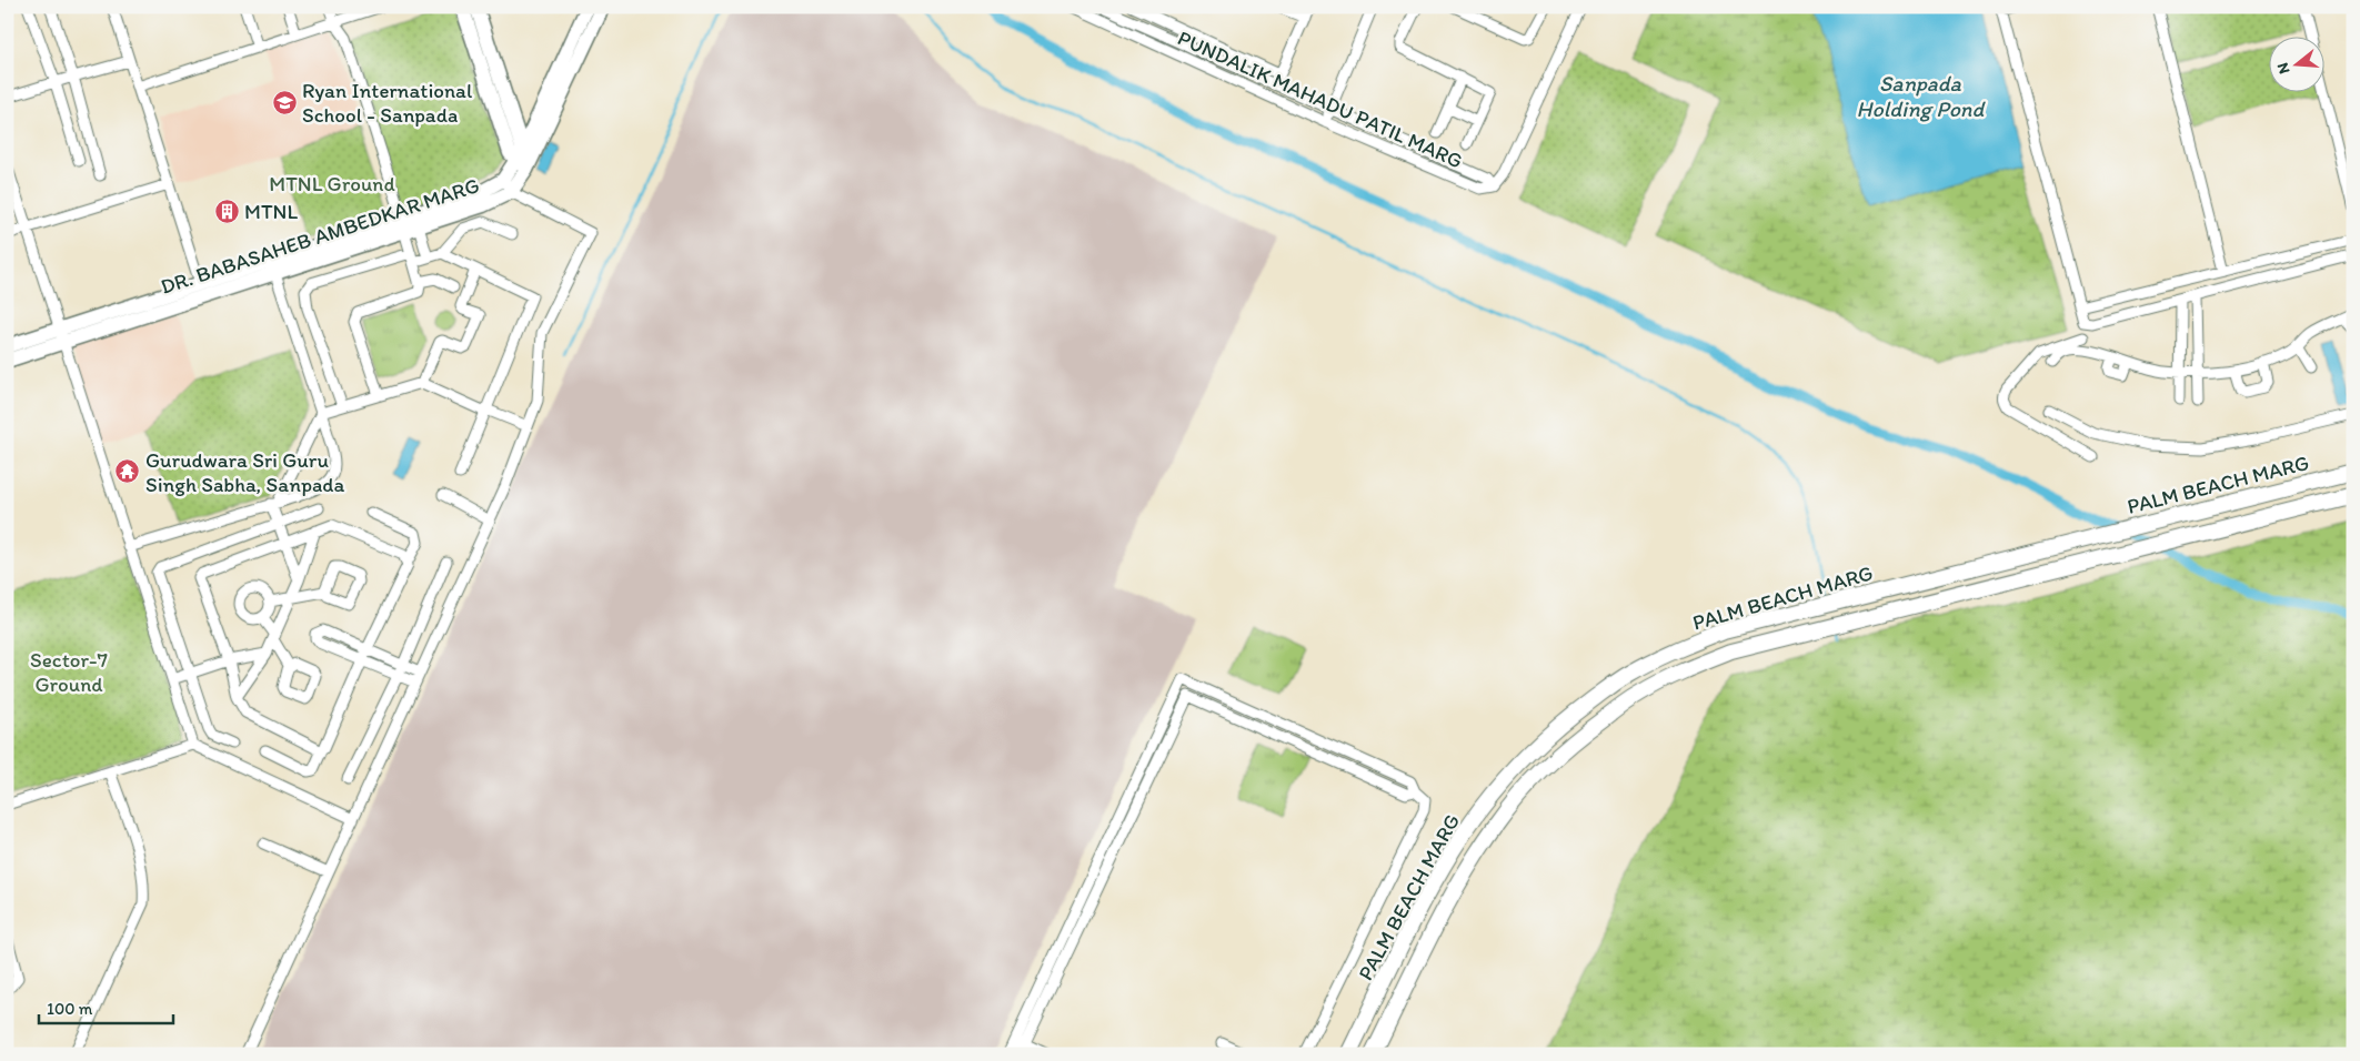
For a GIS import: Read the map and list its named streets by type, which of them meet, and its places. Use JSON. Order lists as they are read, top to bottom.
{
  "streets": {
    "main road": ["DR. BABASAHEB AMBEDKAR MARG", "PALM BEACH MARG"],
    "street": ["PUNDALIK MAHADU PATIL MARG"]
  },
  "water": ["Sanpada Holding Pond"],
  "parks": ["MTNL Ground", "Sector-7 Ground"],
  "places": {
    "school or university": ["Ryan International School - Sanpada"],
    "building": ["MTNL"],
    "temple": ["Gurudwara Sri Guru Singh Sabha, Sanpada"]
  },
  "scale_bar": "100 m",
  "north": "left"
}
